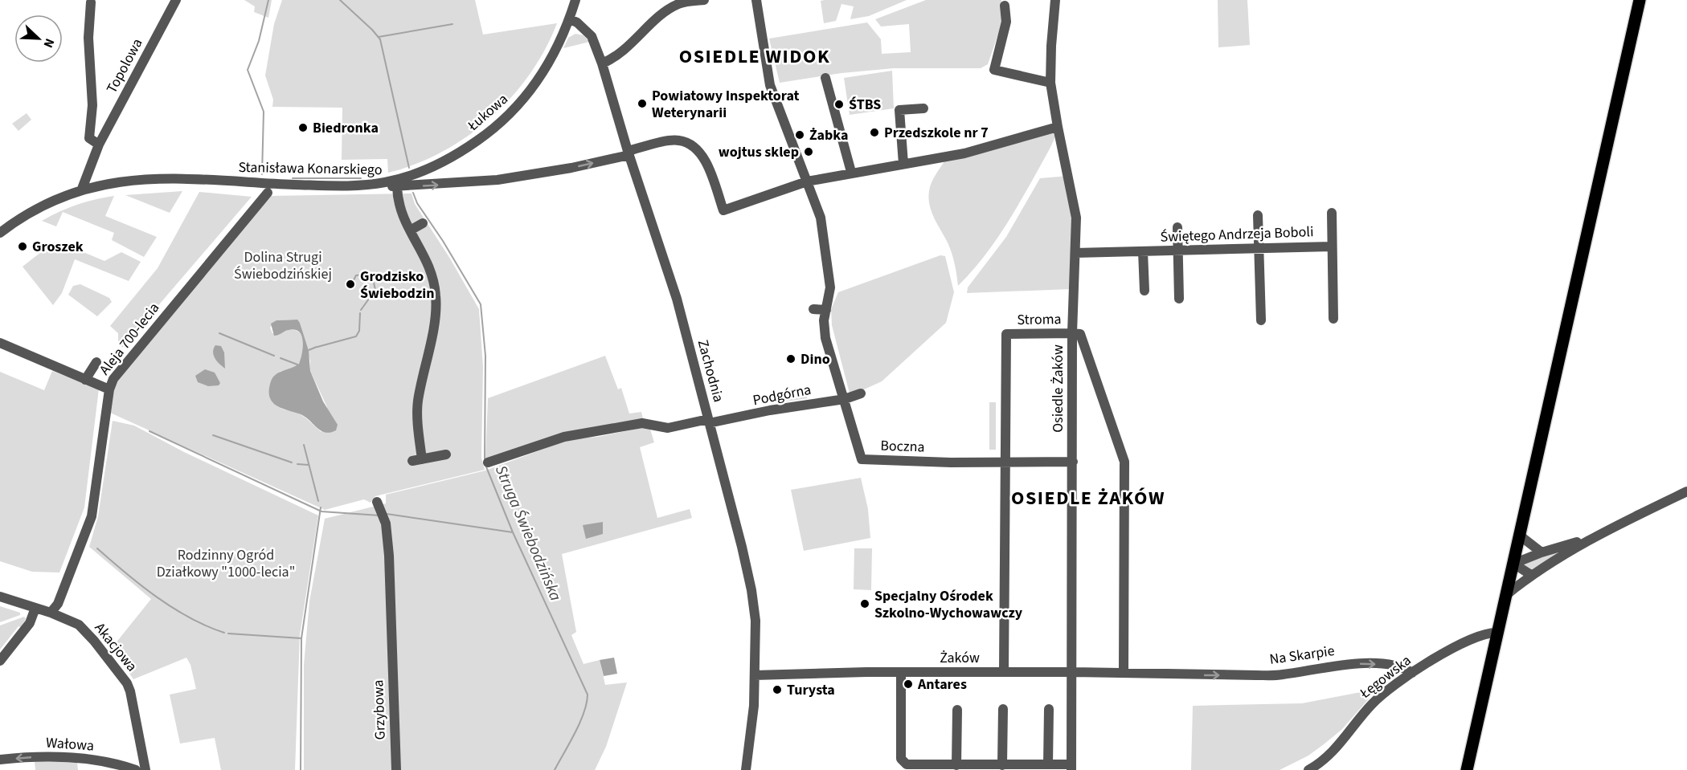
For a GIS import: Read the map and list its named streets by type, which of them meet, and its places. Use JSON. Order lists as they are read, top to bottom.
{
  "streets": {
    "street": [
      "Topolowa",
      "Łukowa",
      "Stanisława Konarskiego",
      "Świętego Andrzeja Boboli",
      "Stroma",
      "Aleja 700-lecia",
      "Zachodnia",
      "Osiedle Żaków",
      "Podgórna",
      "Boczna",
      "Akacjowa",
      "Na Skarpie",
      "Żaków",
      "Łęgowska",
      "Grzybowa",
      "Wałowa"
    ]
  },
  "crossings": [
    ["Topolowa", "Stanisława Konarskiego"],
    ["Łukowa", "Stanisława Konarskiego"],
    ["Łukowa", "Zachodnia"],
    ["Stanisława Konarskiego", "Zachodnia"],
    ["Stroma", "Osiedle Żaków"],
    ["Stroma", "Boczna"],
    ["Aleja 700-lecia", "Akacjowa"],
    ["Zachodnia", "Podgórna"],
    ["Zachodnia", "Żaków"],
    ["Osiedle Żaków", "Żaków"],
    ["Podgórna", "Boczna"],
    ["Na Skarpie", "Żaków"],
    ["Na Skarpie", "Łęgowska"]
  ],
  "one_way": ["Stanisława Konarskiego", "Na Skarpie", "Wałowa"],
  "districts": ["OSIEDLE WIDOK", "OSIEDLE ŻAKÓW"],
  "water": ["Struga Świebodzińska"],
  "parks": ["Dolina Strugi Świebodzińskiej", "Rodzinny Ogród Działkowy \"1000-lecia\""],
  "places": [
    "Powiatowy Inspektorat Weterynarii",
    "ŚTBS",
    "Biedronka",
    "Przedszkole nr 7",
    "Żabka",
    "wojtus sklep",
    "Groszek",
    "Grodzisko Świebodzin",
    "Dino",
    "Specjalny Ośrodek Szkolno-Wychowawczy",
    "Antares",
    "Turysta"
  ],
  "north": "bottom right"
}
